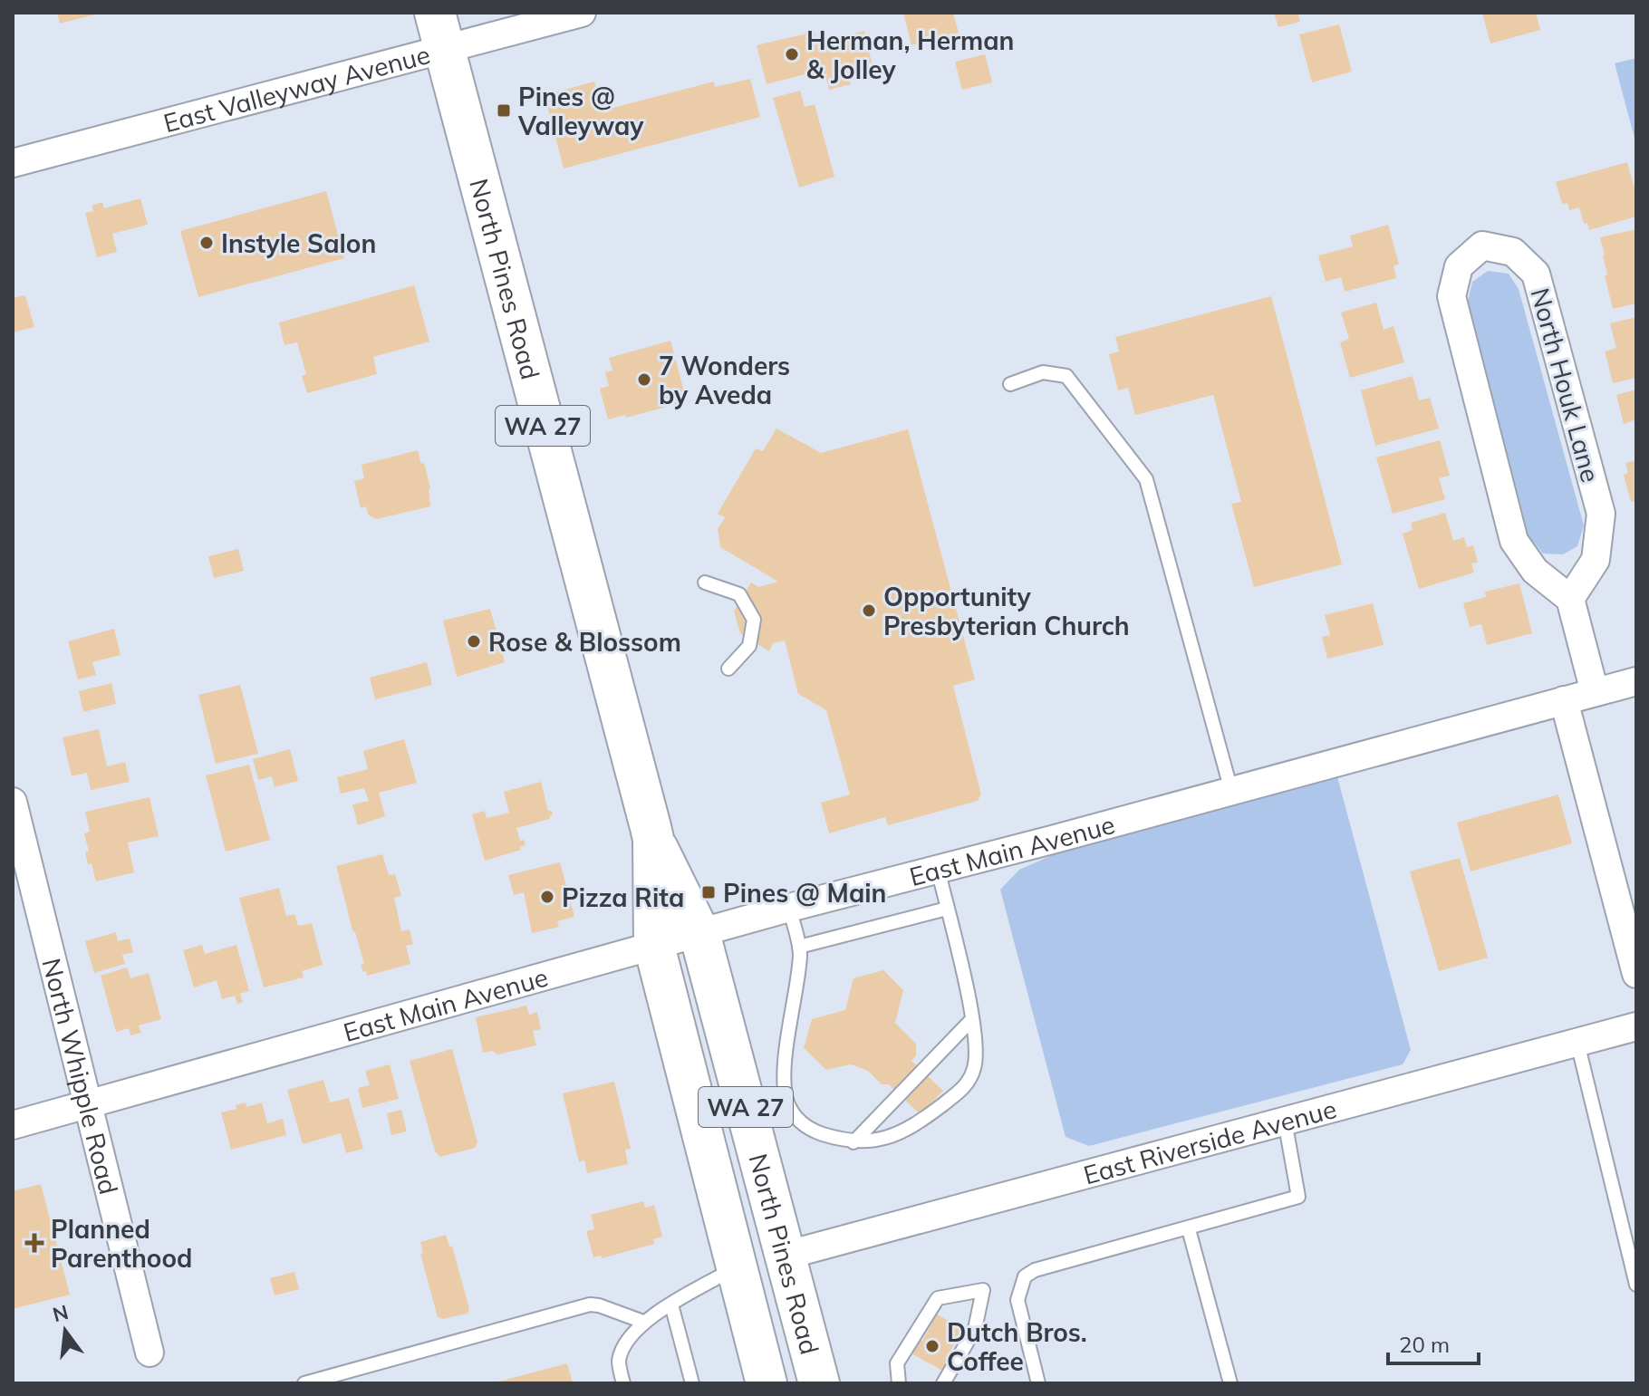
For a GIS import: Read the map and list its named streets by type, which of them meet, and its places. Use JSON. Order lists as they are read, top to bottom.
{
  "streets": {
    "main road": ["North Pines Road", "WA 27"],
    "street": [
      "East Valleyway Avenue",
      "North Houk Lane",
      "East Main Avenue",
      "North Whipple Road",
      "East Riverside Avenue"
    ]
  },
  "crossings": [
    ["East Valleyway Avenue", "North Pines Road"],
    ["North Pines Road", "East Main Avenue"],
    ["North Pines Road", "East Riverside Avenue"],
    ["East Main Avenue", "North Whipple Road"]
  ],
  "places": {
    "other": [
      "Herman, Herman & Jolley",
      "Instyle Salon",
      "7 Wonders by Aveda",
      "Opportunity Presbyterian Church",
      "Rose & Blossom",
      "Pizza Rita",
      "Dutch Bros. Coffee"
    ],
    "transit": ["Pines @ Valleyway", "Pines @ Main"],
    "health": ["Planned Parenthood"]
  },
  "scale_bar": "20 m",
  "north": "top"
}
